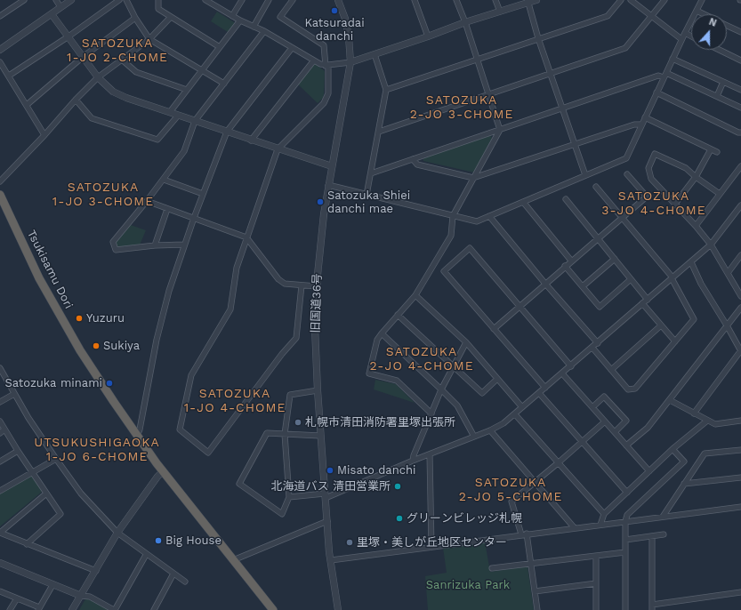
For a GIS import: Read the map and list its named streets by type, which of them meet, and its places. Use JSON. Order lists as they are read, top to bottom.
{
  "streets": {
    "highway": ["Tsukisamu Dori"],
    "street": ["旧国道36号"]
  },
  "districts": [
    "SATOZUKA 1-JO 2-CHOME",
    "SATOZUKA 2-JO 3-CHOME",
    "SATOZUKA 1-JO 3-CHOME",
    "SATOZUKA 3-JO 4-CHOME",
    "SATOZUKA 2-JO 4-CHOME",
    "SATOZUKA 1-JO 4-CHOME",
    "UTSUKUSHIGAOKA 1-JO 6-CHOME",
    "SATOZUKA 2-JO 5-CHOME"
  ],
  "parks": ["Sanrizuka Park"],
  "places": [
    "Katsuradai danchi",
    "Satozuka Shiei danchi mae",
    "Yuzuru",
    "Sukiya",
    "Satozuka minami",
    "札幌市清田消防署里塚出張所",
    "Misato danchi",
    "北海道バス 清田営業所",
    "グリーンビレッジ札幌",
    "Big House",
    "里塚・美しが丘地区センター"
  ],
  "north": "top"
}
